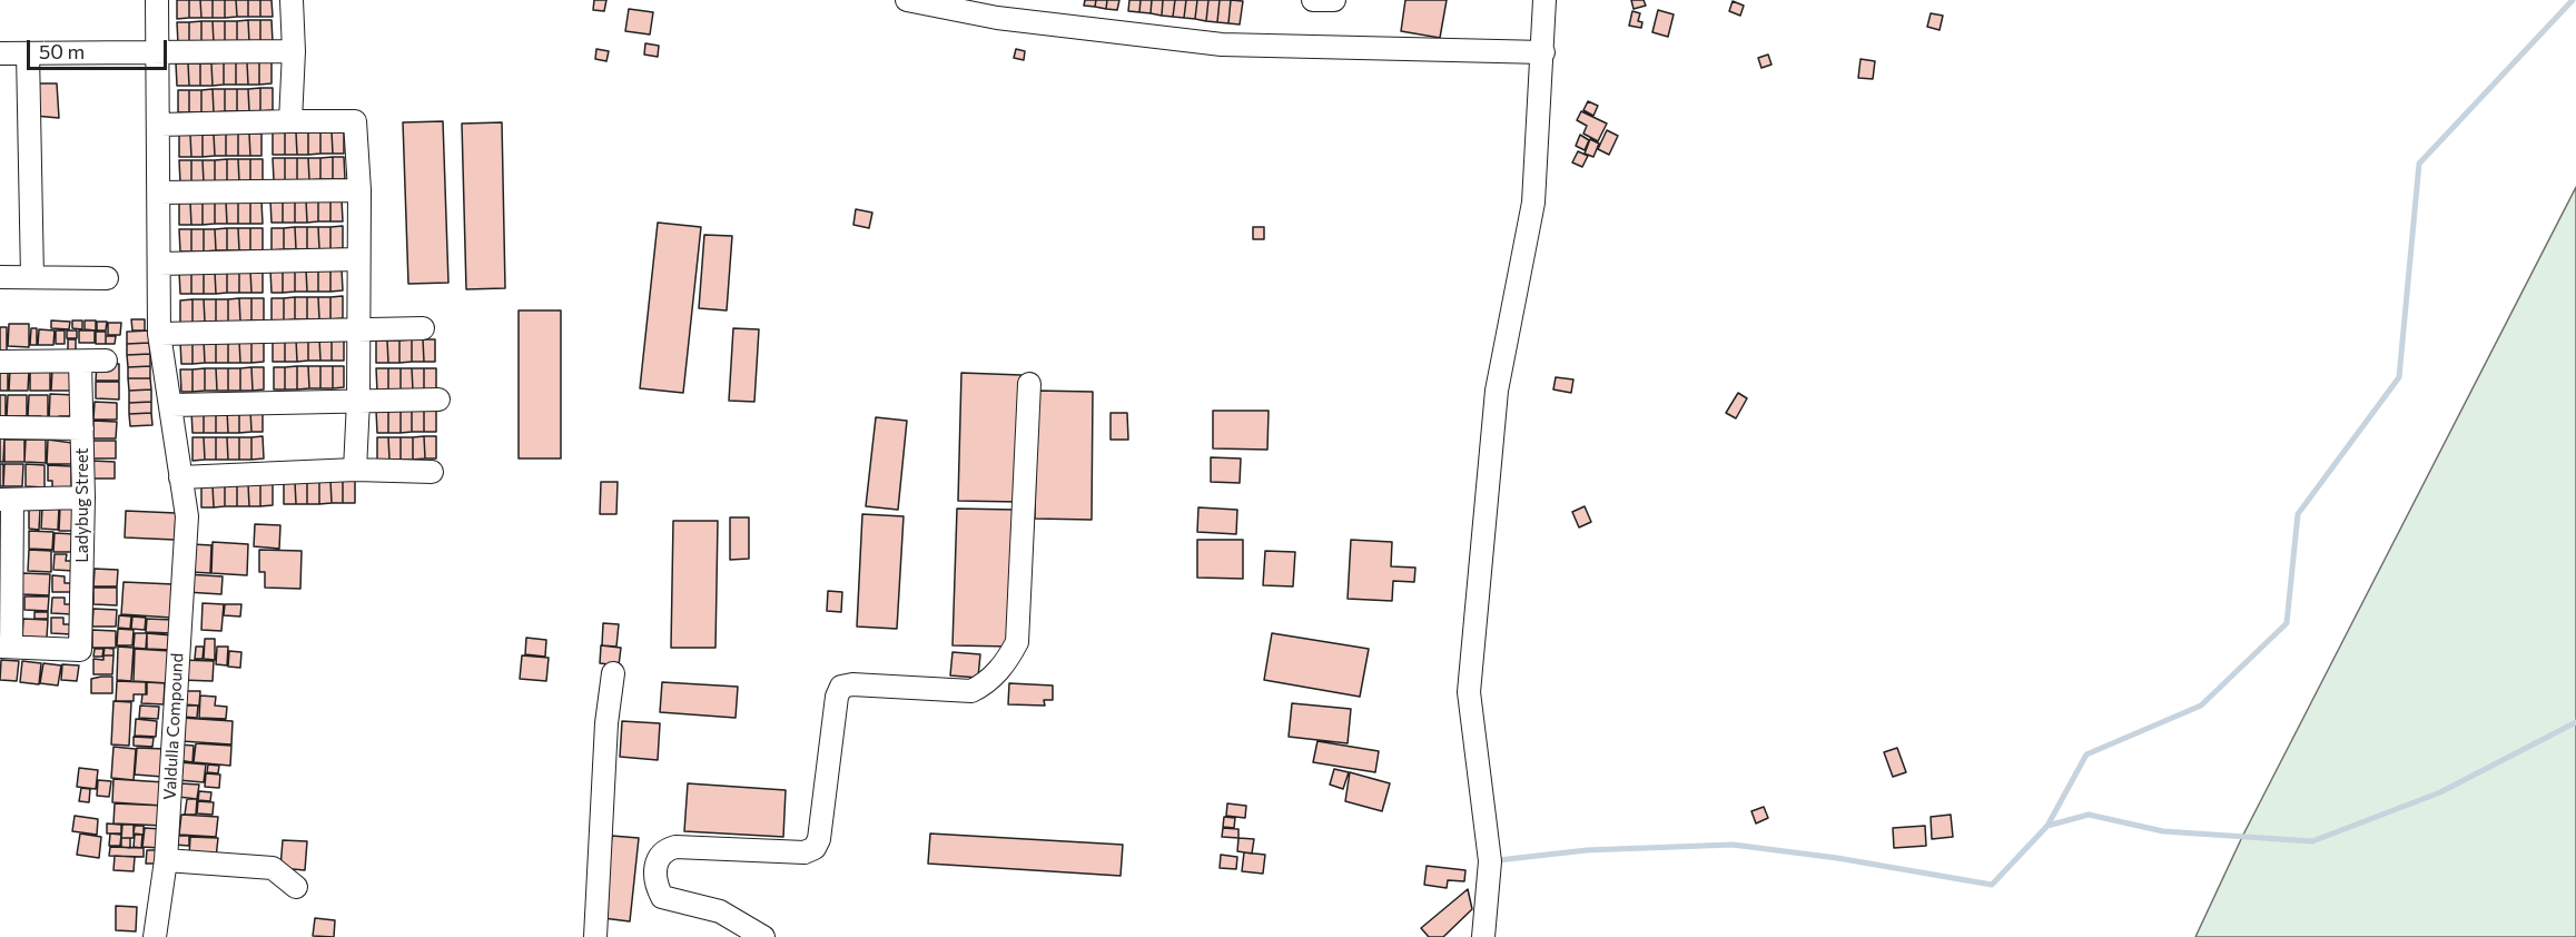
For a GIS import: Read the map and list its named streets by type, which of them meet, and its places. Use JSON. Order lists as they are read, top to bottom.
{
  "streets": {
    "street": ["Ladybug Street", "Valdulla Compound"]
  },
  "scale_bar": "50 m"
}
